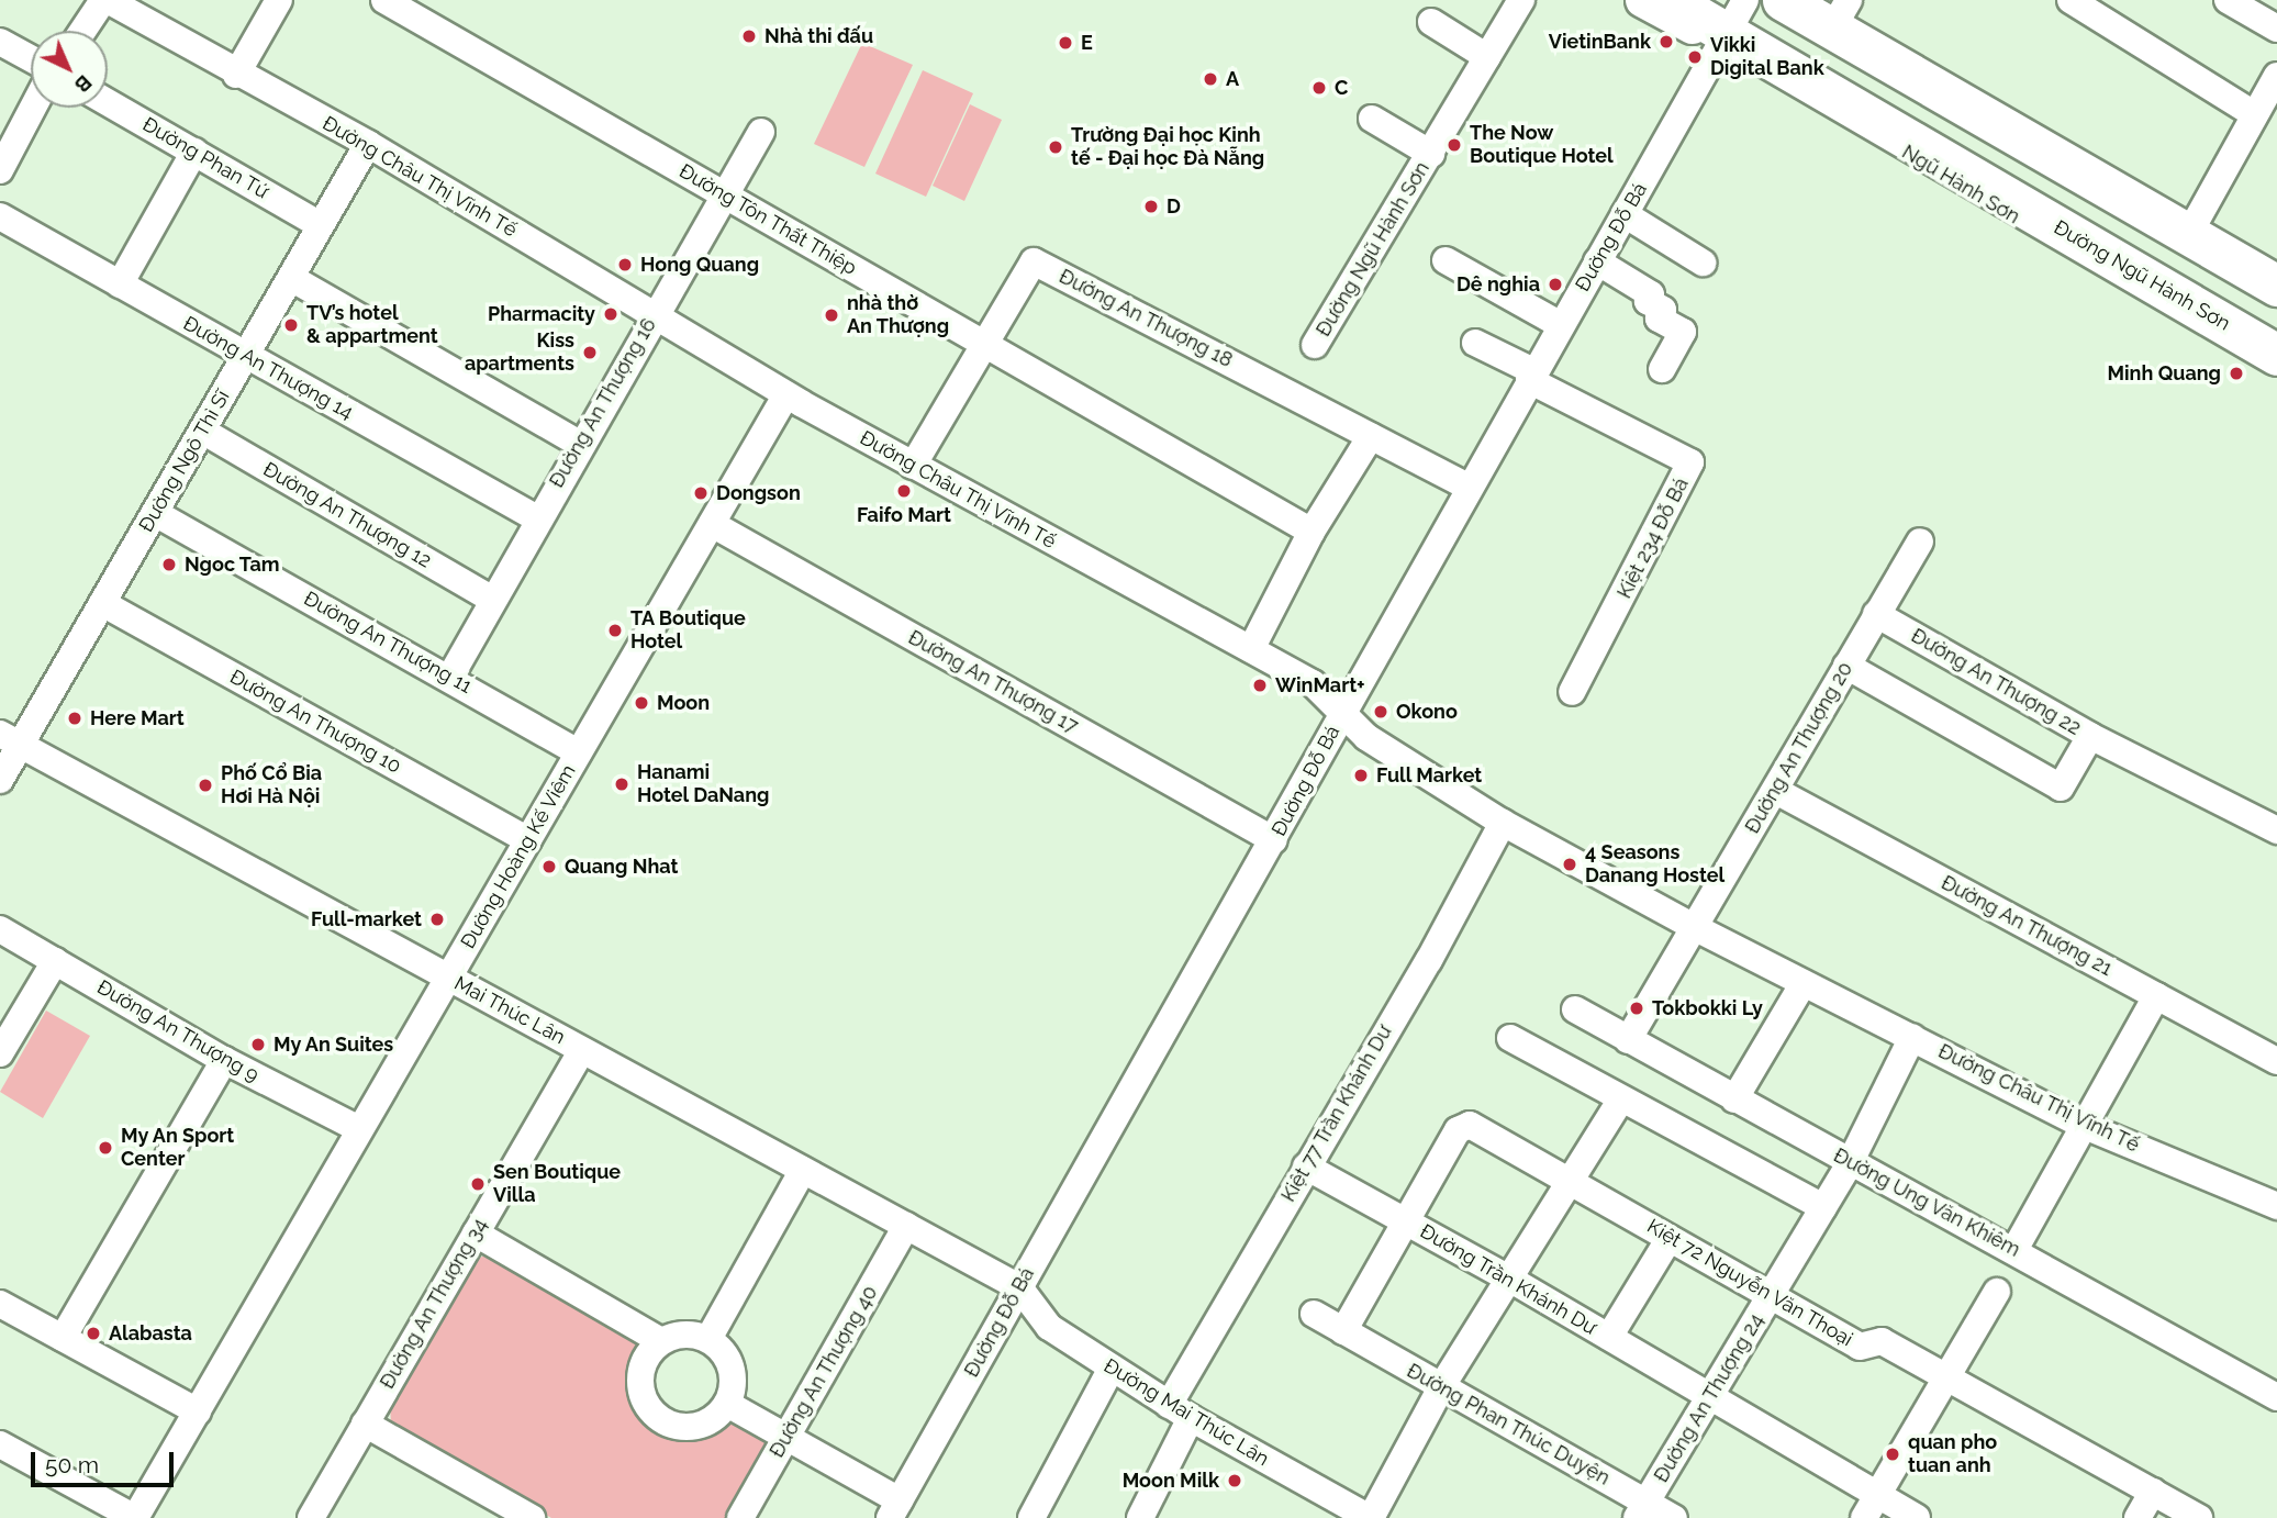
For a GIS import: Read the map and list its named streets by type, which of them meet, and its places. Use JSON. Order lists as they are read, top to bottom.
{
  "streets": {
    "highway": ["Đường Ngũ Hành Sơn"],
    "main road": ["Ngũ Hành Sơn"],
    "street": [
      "Đường Phan Tứ",
      "Đường Châu Thị Vĩnh Tế",
      "Đường Tôn Thất Thiệp",
      "Đường Đỗ Bá",
      "Đường An Thượng 18",
      "Đường An Thượng 14",
      "Đường An Thượng 16",
      "Đường Ngô Thì Sĩ",
      "Đường An Thượng 12",
      "Kiệt 234 Đỗ Bá",
      "Đường An Thượng 11",
      "Đường An Thượng 17",
      "Đường An Thượng 22",
      "Đường An Thượng 10",
      "Đường An Thượng 20",
      "Đường Hoàng Kế Viêm",
      "Đường An Thượng 21",
      "Mai Thúc Lân",
      "Đường An Thượng 9",
      "Kiệt 77 Trần Khánh Dư",
      "Đường Ung Văn Khiêm",
      "Đường Trần Khánh Dư",
      "Kiệt 72 Nguyễn Văn Thoại",
      "Đường An Thượng 34",
      "Đường An Thượng 40",
      "Đường An Thượng 24",
      "Đường Mai Thúc Lân",
      "Đường Phan Thúc Duyện"
    ]
  },
  "crossings": [
    ["Đường Phan Tứ", "Đường Ngô Thì Sĩ"],
    ["Đường Châu Thị Vĩnh Tế", "Đường Đỗ Bá"],
    ["Đường Châu Thị Vĩnh Tế", "Đường An Thượng 18"],
    ["Đường Châu Thị Vĩnh Tế", "Đường An Thượng 16"],
    ["Đường Châu Thị Vĩnh Tế", "Đường Ngô Thì Sĩ"],
    ["Đường Châu Thị Vĩnh Tế", "Đường An Thượng 20"],
    ["Đường Châu Thị Vĩnh Tế", "Đường Hoàng Kế Viêm"],
    ["Đường Châu Thị Vĩnh Tế", "Kiệt 77 Trần Khánh Dư"],
    ["Đường Châu Thị Vĩnh Tế", "Đường An Thượng 24"],
    ["Ngũ Hành Sơn", "Đường Đỗ Bá"],
    ["Ngũ Hành Sơn", "Đường Ngũ Hành Sơn"],
    ["Đường Tôn Thất Thiệp", "Đường An Thượng 18"],
    ["Đường Tôn Thất Thiệp", "Đường An Thượng 16"],
    ["Đường Đỗ Bá", "Đường Ngũ Hành Sơn"],
    ["Đường Đỗ Bá", "Đường An Thượng 18"],
    ["Đường Đỗ Bá", "Kiệt 234 Đỗ Bá"],
    ["Đường Đỗ Bá", "Đường An Thượng 17"],
    ["Đường Đỗ Bá", "Mai Thúc Lân"],
    ["Đường Đỗ Bá", "Đường Mai Thúc Lân"],
    ["Đường An Thượng 14", "Đường An Thượng 16"],
    ["Đường An Thượng 14", "Đường Ngô Thì Sĩ"],
    ["Đường An Thượng 16", "Đường An Thượng 12"],
    ["Đường An Thượng 16", "Đường An Thượng 11"],
    ["Đường Ngô Thì Sĩ", "Đường An Thượng 12"],
    ["Đường Ngô Thì Sĩ", "Đường An Thượng 11"],
    ["Đường Ngô Thì Sĩ", "Đường An Thượng 10"],
    ["Đường Ngô Thì Sĩ", "Mai Thúc Lân"],
    ["Đường An Thượng 11", "Đường Hoàng Kế Viêm"],
    ["Đường An Thượng 17", "Đường Hoàng Kế Viêm"],
    ["Đường An Thượng 22", "Đường An Thượng 20"],
    ["Đường An Thượng 10", "Đường Hoàng Kế Viêm"],
    ["Đường An Thượng 20", "Đường An Thượng 21"],
    ["Đường An Thượng 20", "Đường Ung Văn Khiêm"],
    ["Đường Hoàng Kế Viêm", "Mai Thúc Lân"],
    ["Đường Hoàng Kế Viêm", "Đường An Thượng 9"],
    ["Mai Thúc Lân", "Đường An Thượng 34"],
    ["Mai Thúc Lân", "Đường An Thượng 40"],
    ["Mai Thúc Lân", "Đường Mai Thúc Lân"],
    ["Kiệt 77 Trần Khánh Dư", "Đường Trần Khánh Dư"],
    ["Kiệt 77 Trần Khánh Dư", "Đường Mai Thúc Lân"],
    ["Đường Ung Văn Khiêm", "Đường An Thượng 24"],
    ["Đường Trần Khánh Dư", "Kiệt 72 Nguyễn Văn Thoại"],
    ["Đường Trần Khánh Dư", "Đường An Thượng 24"],
    ["Đường Trần Khánh Dư", "Đường Phan Thúc Duyện"],
    ["Kiệt 72 Nguyễn Văn Thoại", "Đường An Thượng 24"],
    ["Đường An Thượng 24", "Đường Phan Thúc Duyện"]
  ],
  "places": [
    "Nhà thi đấu",
    "VietinBank",
    "E",
    "Vikki Digital Bank",
    "A",
    "C",
    "The Now Boutique Hotel",
    "Trường Đại học Kinh tế - Đại học Đà Nẵng",
    "D",
    "Hong Quang",
    "Dê nghia",
    "Pharmacity",
    "nhà thờ An Thượng",
    "TV’s hotel & appartment",
    "Kiss apartments",
    "Minh Quang",
    "Faifo Mart",
    "Dongson",
    "Ngoc Tam",
    "TA Boutique Hotel",
    "WinMart+",
    "Moon",
    "Okono",
    "Here Mart",
    "Full Market",
    "Hanami Hotel DaNang",
    "Phố Cổ Bia Hơi Hà Nội",
    "4 Seasons Danang Hostel",
    "Quang Nhat",
    "Full-market",
    "Tokbokki Ly",
    "My An Suites",
    "My An Sport Center",
    "Sen Boutique Villa",
    "Alabasta",
    "quan pho tuan anh",
    "Moon Milk"
  ],
  "scale_bar": "50 m",
  "north": "bottom right"
}
